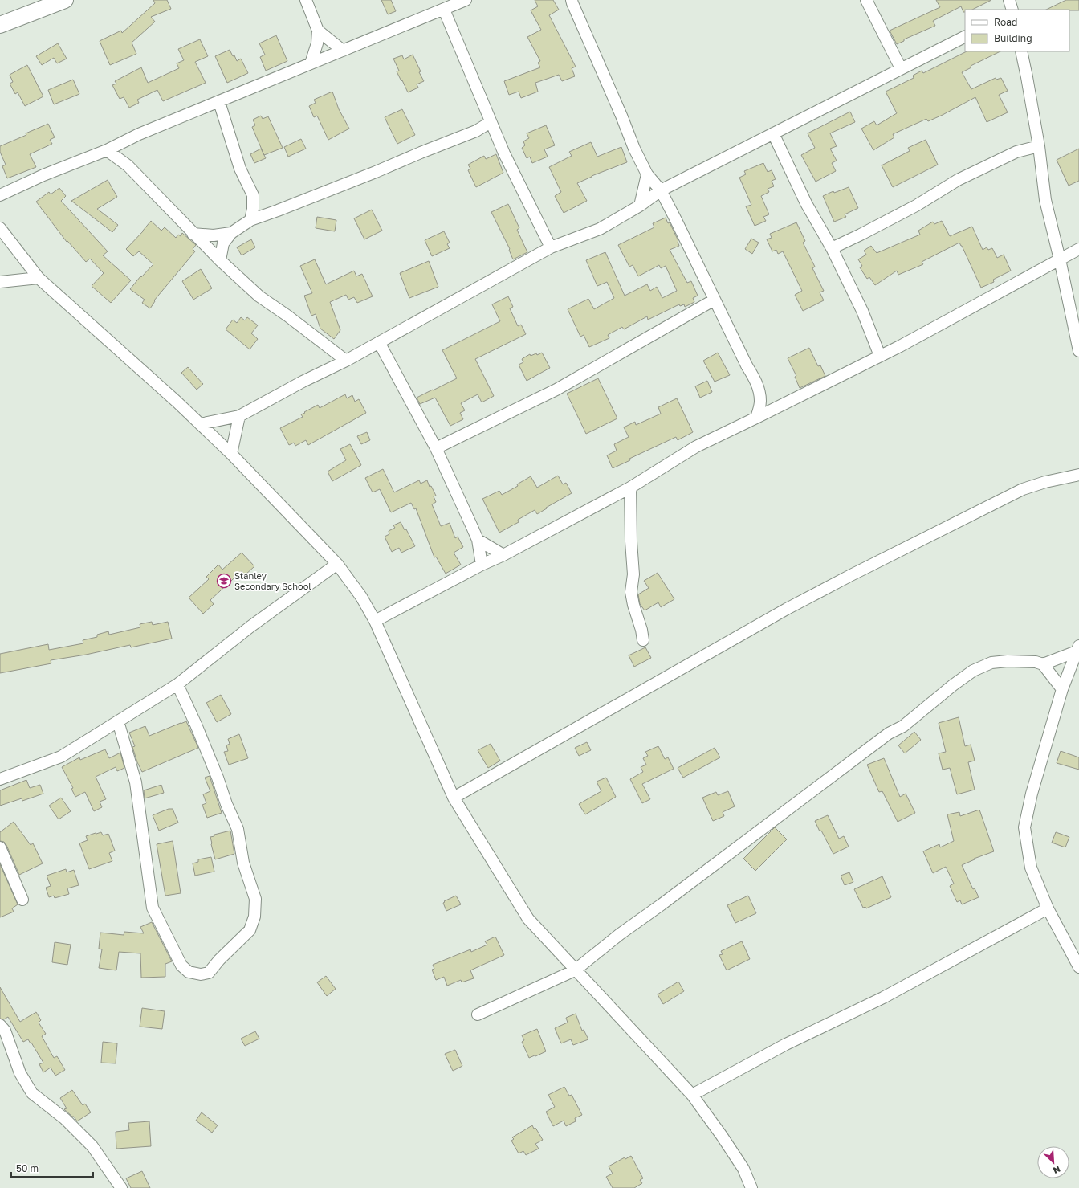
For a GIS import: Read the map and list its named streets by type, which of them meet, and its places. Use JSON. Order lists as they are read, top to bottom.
{
  "places": {
    "school or university": ["Stanley Secondary School"]
  },
  "legend": ["Road", "Building"],
  "scale_bar": "50 m",
  "north": "bottom right"
}
